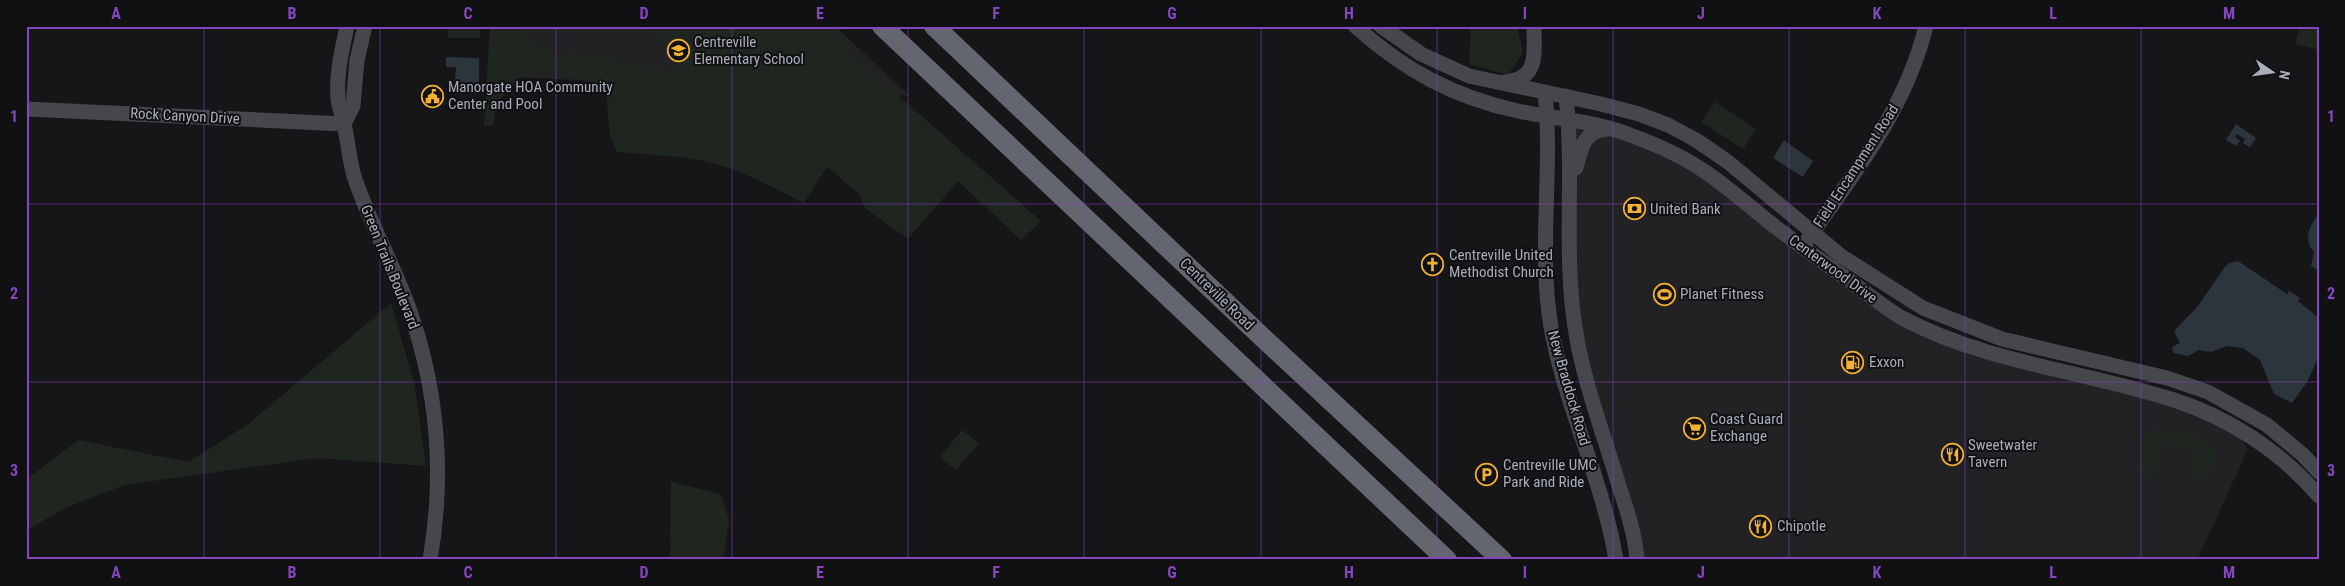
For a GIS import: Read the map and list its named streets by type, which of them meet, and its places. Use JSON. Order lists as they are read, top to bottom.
{
  "streets": {
    "highway": ["Centreville Road"],
    "street": [
      "Rock Canyon Drive",
      "Field Encampment Road",
      "Green Trails Boulevard",
      "Centerwood Drive",
      "New Braddock Road"
    ]
  },
  "crossings": [
    ["Rock Canyon Drive", "Green Trails Boulevard"],
    ["Field Encampment Road", "Centerwood Drive"],
    ["Centerwood Drive", "New Braddock Road"]
  ],
  "places": {
    "school or university": ["Centreville Elementary School"],
    "public building": ["Manorgate HOA Community Center and Pool"],
    "bank": ["United Bank"],
    "church": ["Centreville United Methodist Church"],
    "sports": ["Planet Fitness"],
    "fuel station": ["Exxon"],
    "supermarket": ["Coast Guard Exchange"],
    "restaurant": ["Sweetwater Tavern", "Chipotle"],
    "parking": ["Centreville UMC Park and Ride"]
  },
  "north": "right",
  "grid": {
    "columns": [
      "A",
      "B",
      "C",
      "D",
      "E",
      "F",
      "G",
      "H",
      "I",
      "J",
      "K",
      "L",
      "M"
    ],
    "rows": ["1", "2", "3"]
  }
}
